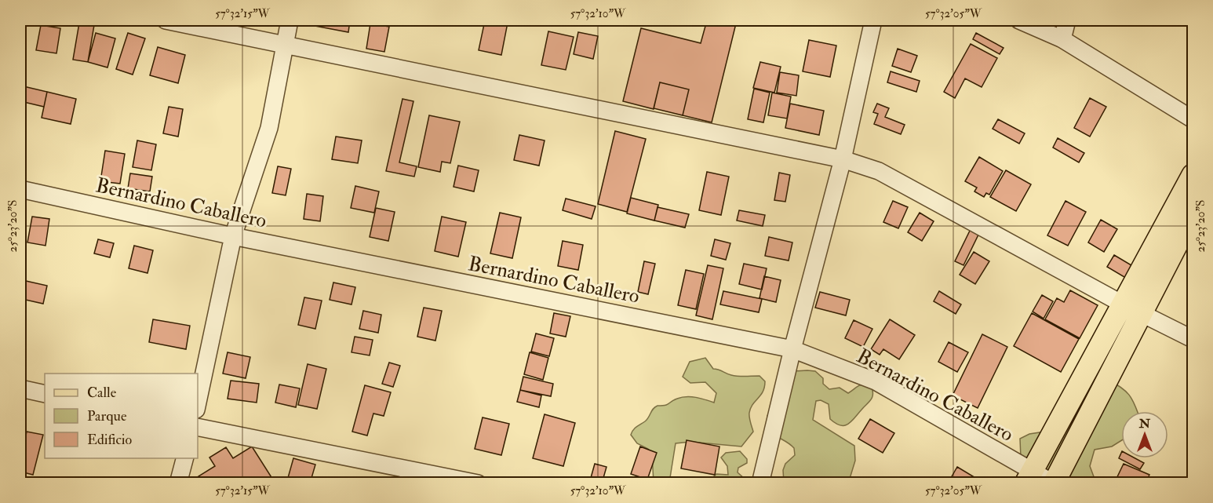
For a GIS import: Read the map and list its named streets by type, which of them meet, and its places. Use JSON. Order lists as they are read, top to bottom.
{
  "streets": {
    "street": ["Bernardino Caballero"]
  },
  "legend": ["Calle", "Parque", "Edificio"],
  "north": "top",
  "coordinates": [
    "57°32'15\"W",
    "57°32'10\"W",
    "57°32'05\"W",
    "25°23'20\"S"
  ]
}
